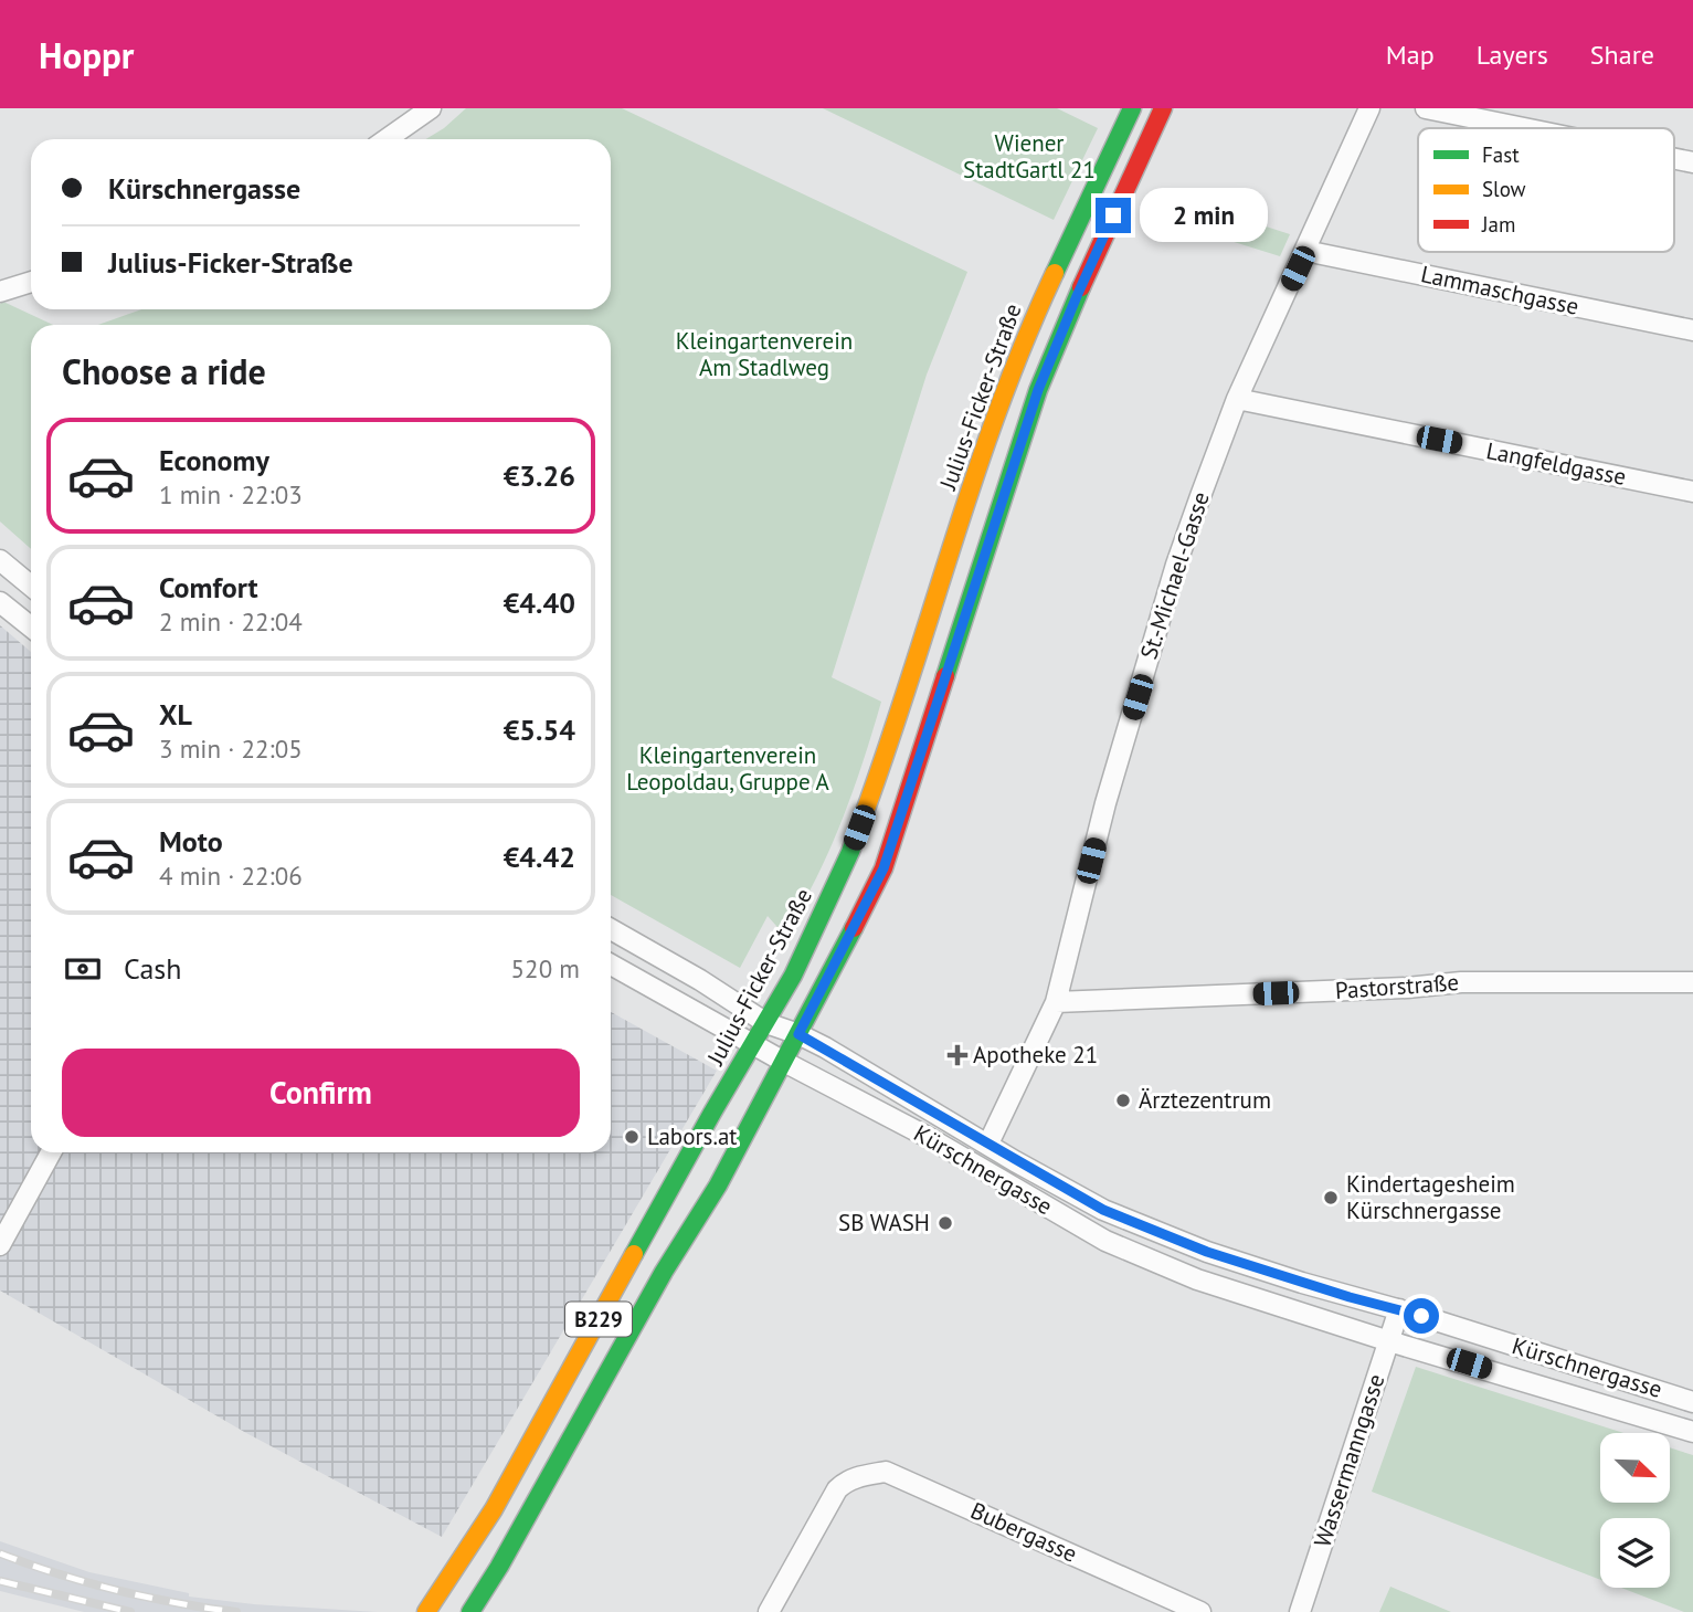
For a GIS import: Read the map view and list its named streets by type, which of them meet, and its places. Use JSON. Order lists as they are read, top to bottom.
{
  "streets": {
    "main road": ["Julius-Ficker-Straße", "B229"],
    "street": [
      "Lammaschgasse",
      "Langfeldgasse",
      "St.-Michael-Gasse",
      "Pastorstraße",
      "Kürschnergasse",
      "Wassermanngasse",
      "Bubergasse"
    ]
  },
  "crossings": [
    ["Lammaschgasse", "St.-Michael-Gasse"],
    ["Julius-Ficker-Straße", "Kürschnergasse"],
    ["Langfeldgasse", "St.-Michael-Gasse"],
    ["St.-Michael-Gasse", "Pastorstraße"],
    ["St.-Michael-Gasse", "Kürschnergasse"],
    ["Kürschnergasse", "B229"],
    ["Kürschnergasse", "Wassermanngasse"]
  ],
  "parks": ["Wiener StadtGartl 21", "Kleingartenverein Am Stadlweg", "Kleingartenverein Leopoldau, Gruppe A"],
  "places": {
    "health": ["Apotheke 21"],
    "other": [
      "Ärztezentrum",
      "Labors.at",
      "Kindertagesheim Kürschnergasse",
      "SB WASH"
    ]
  },
  "legend": ["Fast", "Slow", "Jam"],
  "north": "bottom right",
  "page": {
    "header": "Hoppr",
    "nav": ["Map", "Layers", "Share"],
    "banner": ["Kürschnergasse", "Julius-Ficker-Straße"],
    "bubble": "2 min",
    "heading": "Choose a ride",
    "list": [
      {
        "name": "Economy",
        "note": "1 min · 22:03",
        "value": "€3.26"
      },
      {
        "name": "Comfort",
        "note": "2 min · 22:04",
        "value": "€4.40"
      },
      {
        "name": "XL",
        "note": "3 min · 22:05",
        "value": "€5.54"
      },
      {
        "name": "Moto",
        "note": "4 min · 22:06",
        "value": "€4.42"
      }
    ],
    "pay": ["Cash", "520 m"],
    "buttons": "Confirm"
  }
}
